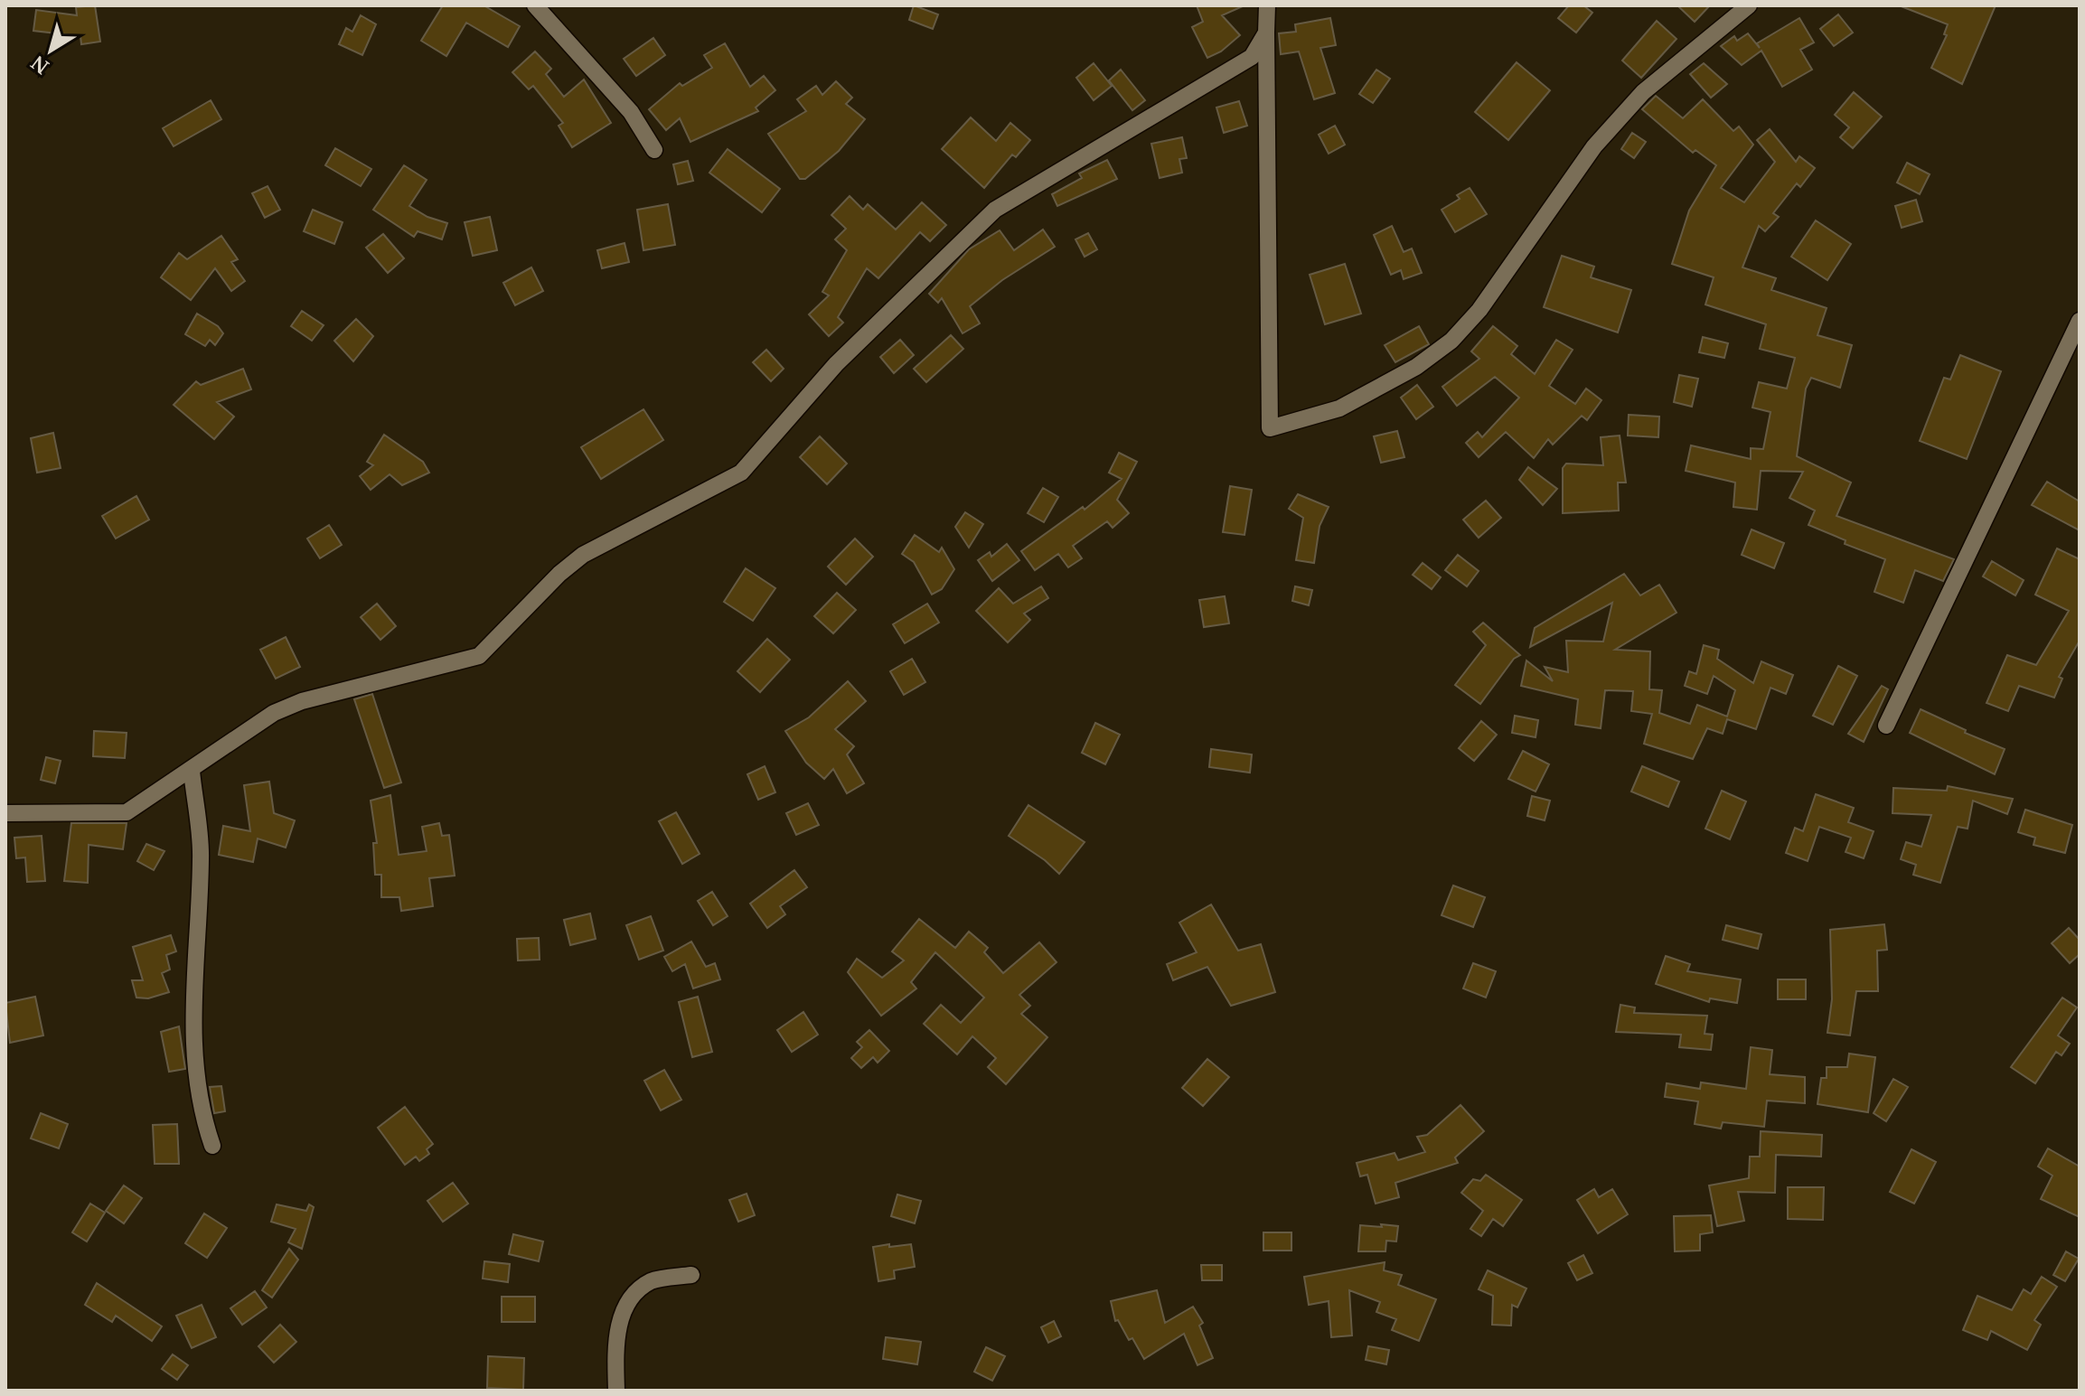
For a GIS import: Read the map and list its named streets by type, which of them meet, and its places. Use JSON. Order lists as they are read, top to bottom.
{
  "north": "bottom left"
}
